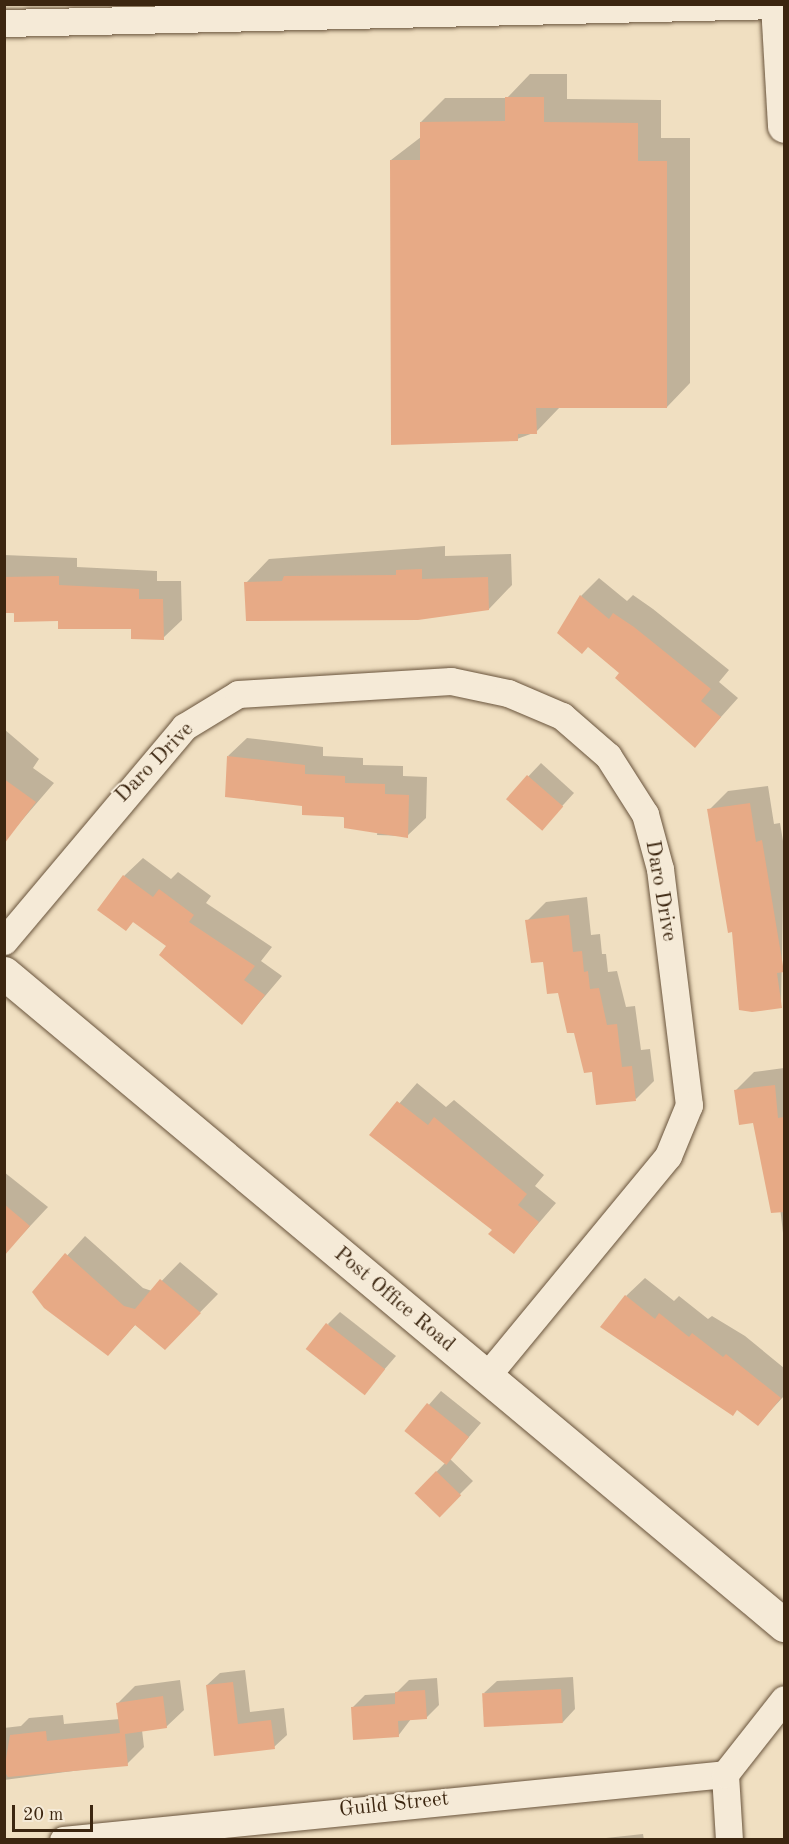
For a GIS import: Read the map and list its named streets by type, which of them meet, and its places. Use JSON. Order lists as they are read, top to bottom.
{
  "streets": {
    "street": ["Daro Drive", "Post Office Road", "Guild Street"]
  },
  "crossings": [
    ["Daro Drive", "Post Office Road"]
  ],
  "scale_bar": "20 m"
}
